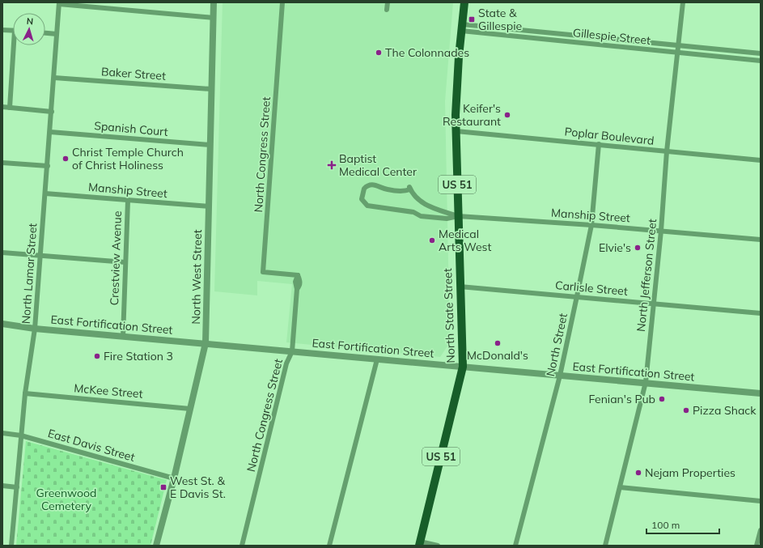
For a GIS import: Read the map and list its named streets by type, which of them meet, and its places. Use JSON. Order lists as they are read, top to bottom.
{
  "streets": {
    "main road": ["US 51", "North State Street"],
    "street": [
      "Gillespie Street",
      "Baker Street",
      "Spanish Court",
      "Poplar Boulevard",
      "North Congress Street",
      "Manship Street",
      "Crestview Avenue",
      "North Lamar Street",
      "North Jefferson Street",
      "North West Street",
      "Carlisle Street",
      "East Fortification Street",
      "North Street",
      "McKee Street",
      "East Davis Street"
    ]
  },
  "crossings": [
    ["Gillespie Street", "North Jefferson Street"],
    ["Gillespie Street", "North State Street"],
    ["Baker Street", "North Lamar Street"],
    ["Baker Street", "North West Street"],
    ["Spanish Court", "North Lamar Street"],
    ["Spanish Court", "North West Street"],
    ["Poplar Boulevard", "North Jefferson Street"],
    ["Poplar Boulevard", "North State Street"],
    ["Poplar Boulevard", "North Street"],
    ["North Congress Street", "East Fortification Street"],
    ["Manship Street", "Crestview Avenue"],
    ["Manship Street", "North Lamar Street"],
    ["Manship Street", "North Jefferson Street"],
    ["Manship Street", "North West Street"],
    ["Manship Street", "North State Street"],
    ["Manship Street", "North Street"],
    ["Crestview Avenue", "East Fortification Street"],
    ["North Lamar Street", "East Fortification Street"],
    ["North Lamar Street", "McKee Street"],
    ["North Lamar Street", "East Davis Street"],
    ["North Jefferson Street", "Carlisle Street"],
    ["North Jefferson Street", "East Fortification Street"],
    ["North West Street", "East Fortification Street"],
    ["North West Street", "McKee Street"],
    ["North West Street", "East Davis Street"],
    ["Carlisle Street", "North State Street"],
    ["Carlisle Street", "North Street"],
    ["North State Street", "East Fortification Street"],
    ["East Fortification Street", "North Street"]
  ],
  "parks": ["Greenwood Cemetery"],
  "places": {
    "transit": ["State & Gillespie", "West St. & E Davis St."],
    "other": [
      "The Colonnades",
      "Keifer's Restaurant",
      "Christ Temple Church of Christ Holiness",
      "Medical Arts West",
      "Elvie's",
      "McDonald's",
      "Fire Station 3",
      "Fenian's Pub",
      "Pizza Shack",
      "Nejam Properties"
    ],
    "health": ["Baptist Medical Center"]
  },
  "scale_bar": "100 m",
  "north": "top"
}
